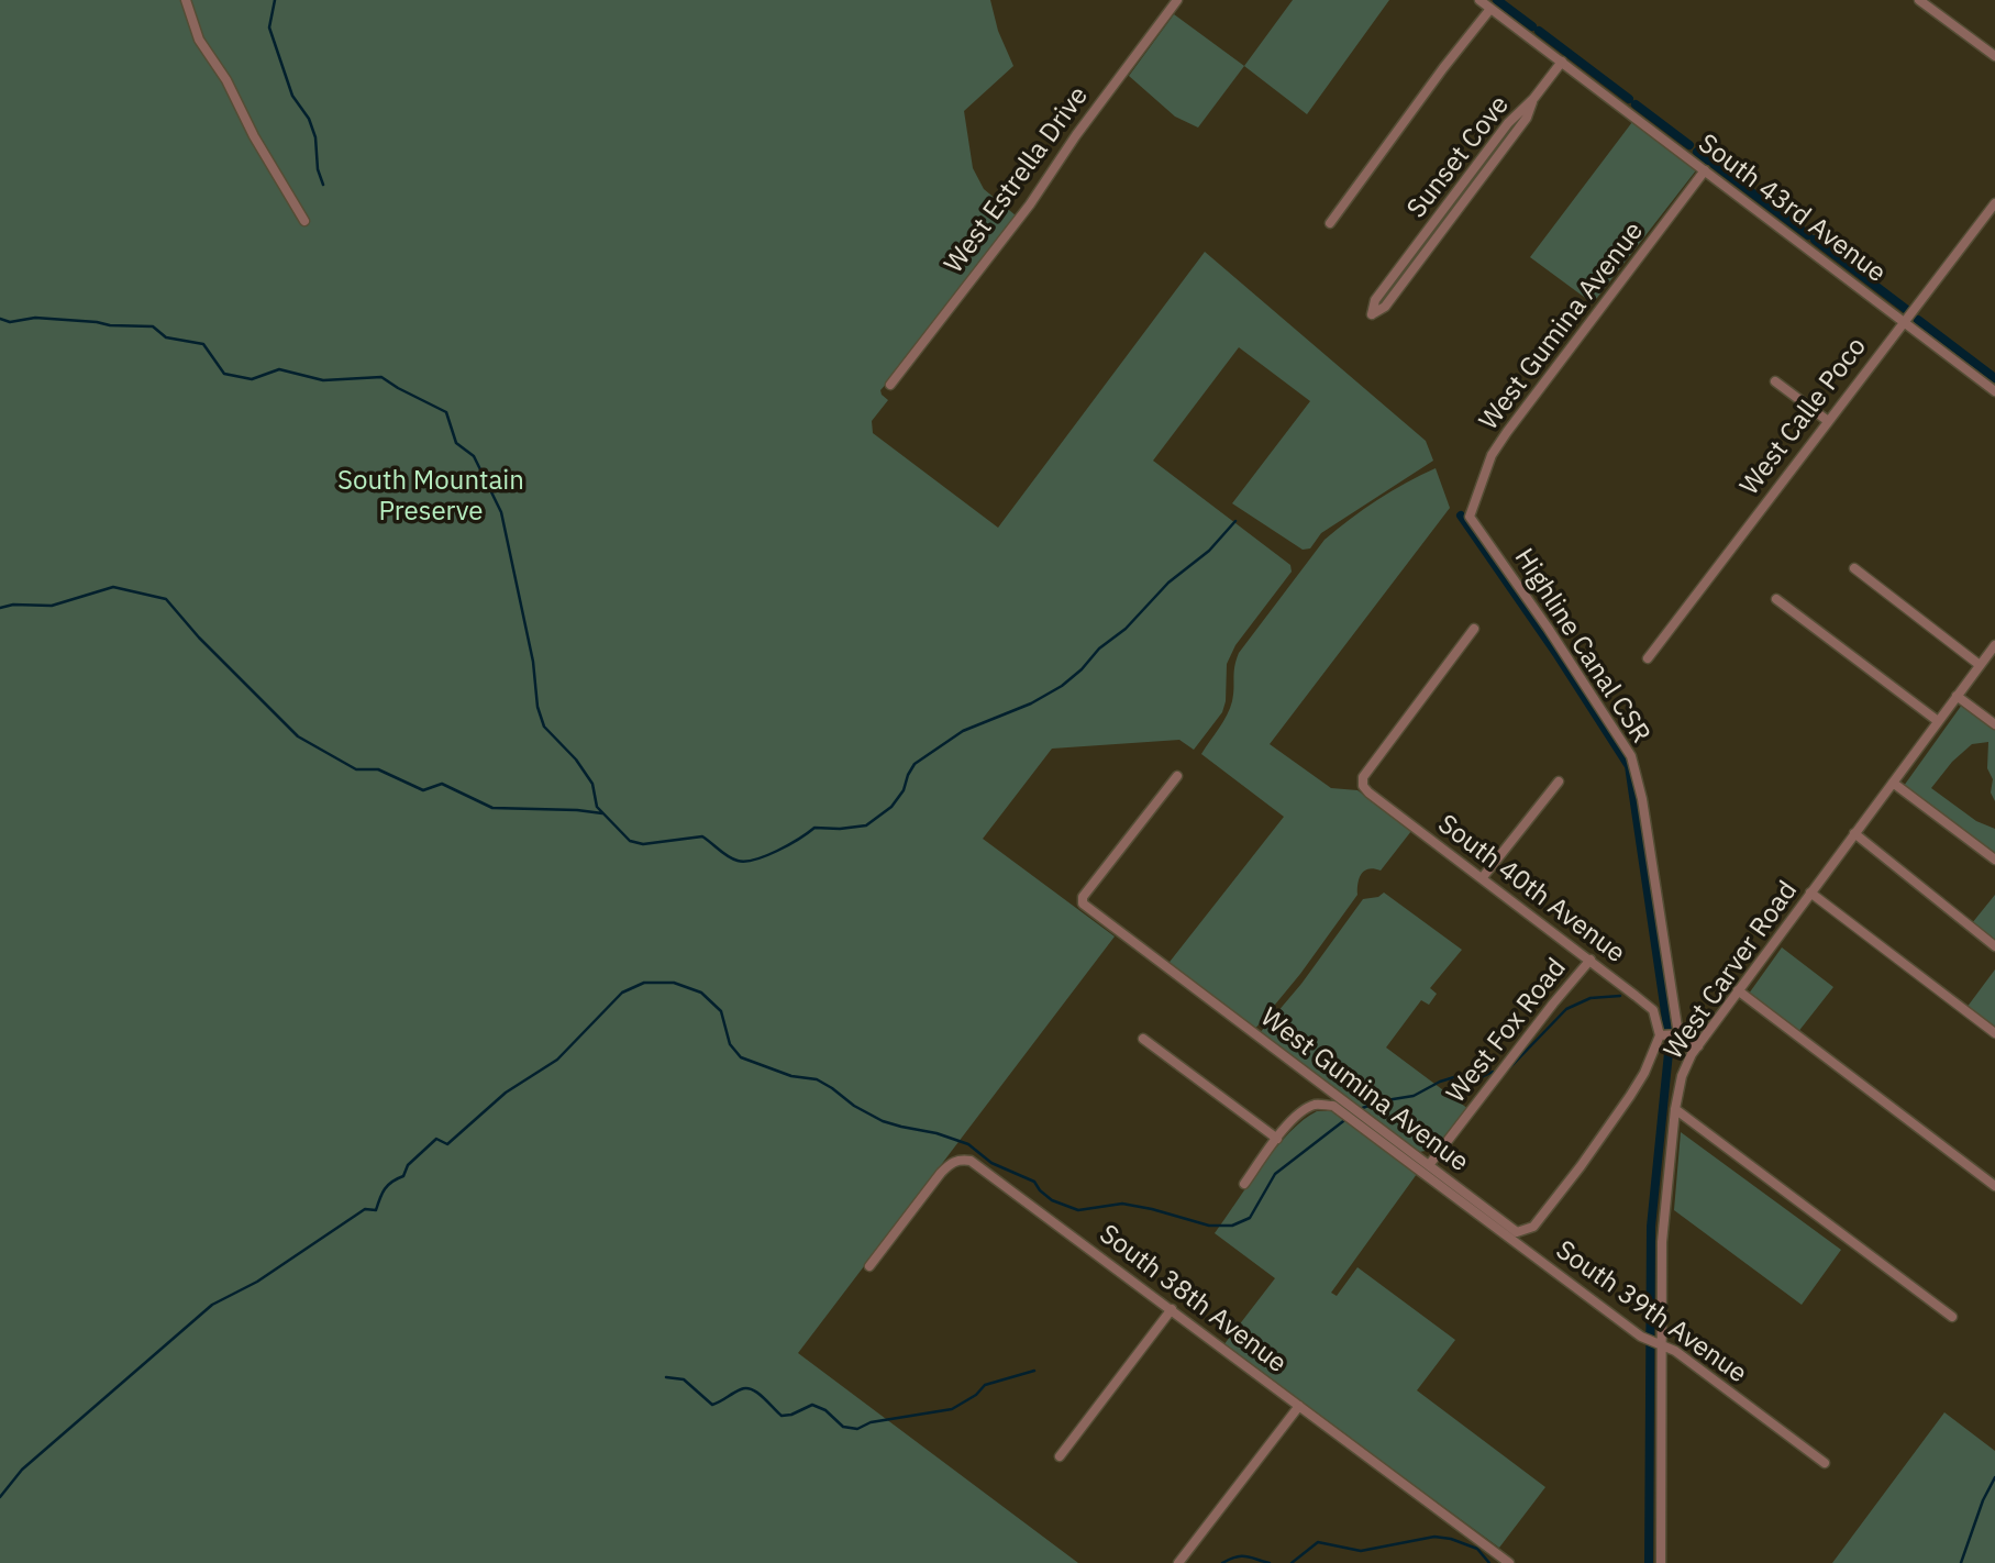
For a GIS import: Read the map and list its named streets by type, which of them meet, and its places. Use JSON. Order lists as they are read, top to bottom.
{
  "streets": {
    "street": [
      "Sunset Cove",
      "West Estrella Drive",
      "South 43rd Avenue",
      "West Gumina Avenue",
      "West Calle Poco",
      "Highline Canal CSR",
      "South 40th Avenue",
      "West Carver Road",
      "West Fox Road",
      "South 38th Avenue",
      "South 39th Avenue"
    ]
  },
  "crossings": [
    ["South 43rd Avenue", "West Gumina Avenue"],
    ["South 43rd Avenue", "West Calle Poco"],
    ["West Gumina Avenue", "Highline Canal CSR"],
    ["West Gumina Avenue", "South 40th Avenue"],
    ["West Gumina Avenue", "West Fox Road"],
    ["South 40th Avenue", "West Fox Road"],
    ["West Carver Road", "South 39th Avenue"]
  ],
  "parks": ["South Mountain Preserve"]
}
